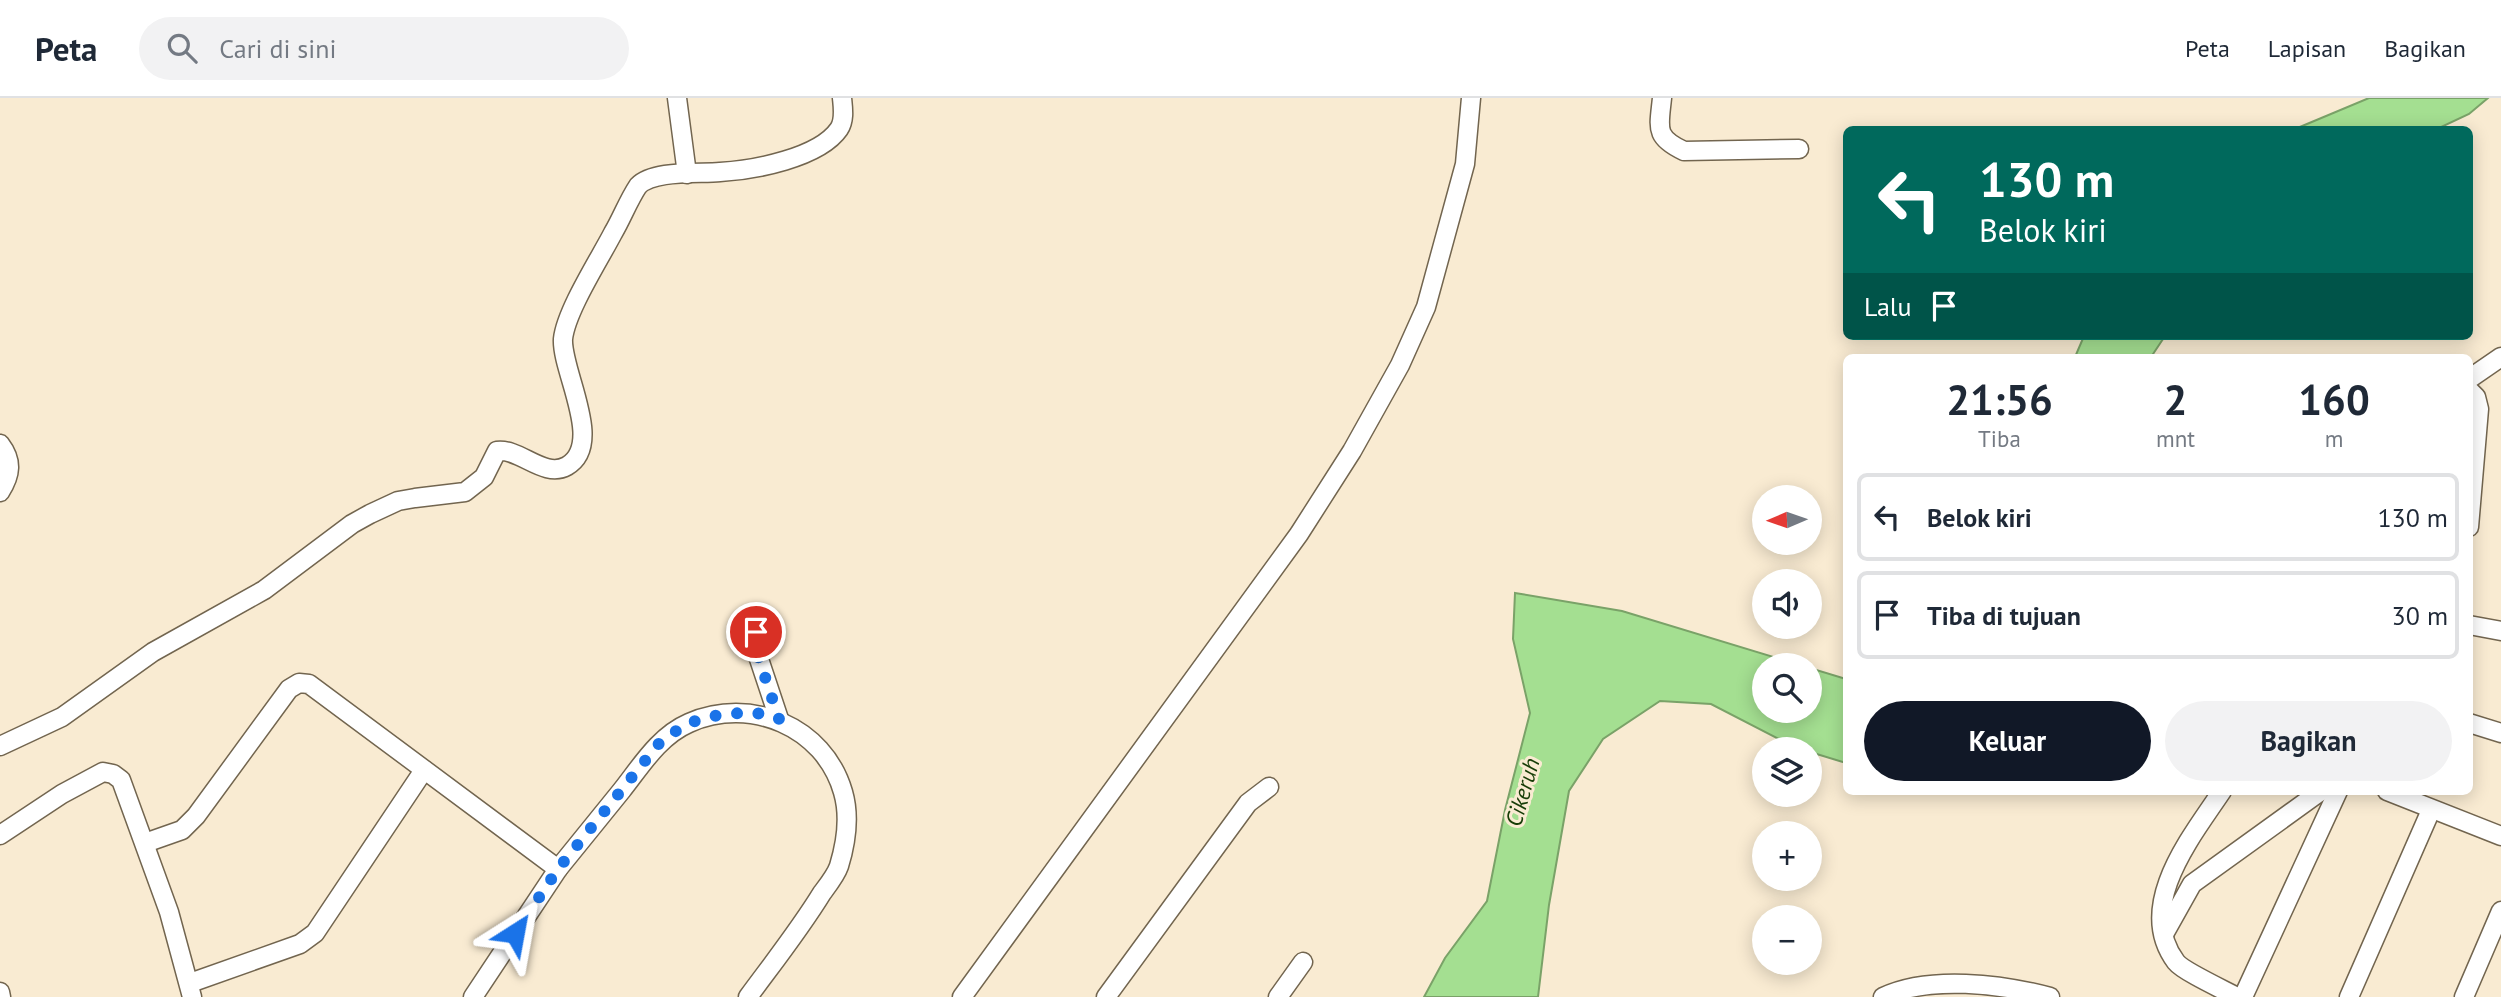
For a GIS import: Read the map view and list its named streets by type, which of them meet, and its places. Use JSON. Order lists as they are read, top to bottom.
{
  "water": ["Cikeruh"],
  "north": "left",
  "page": {
    "header": "Peta",
    "search": "Cari di sini",
    "nav": ["Peta", "Lapisan", "Bagikan"],
    "turn": ["130 m", "Belok kiri"],
    "then": "Lalu",
    "eta": [
      "21:56",
      "Tiba",
      "2",
      "mnt",
      "160",
      "m"
    ],
    "list": [
      {
        "name": "Belok kiri",
        "value": "130 m"
      },
      {
        "name": "Tiba di tujuan",
        "value": "30 m"
      }
    ],
    "map_buttons": ["+", "−"],
    "buttons": ["Keluar", "Bagikan"]
  }
}
